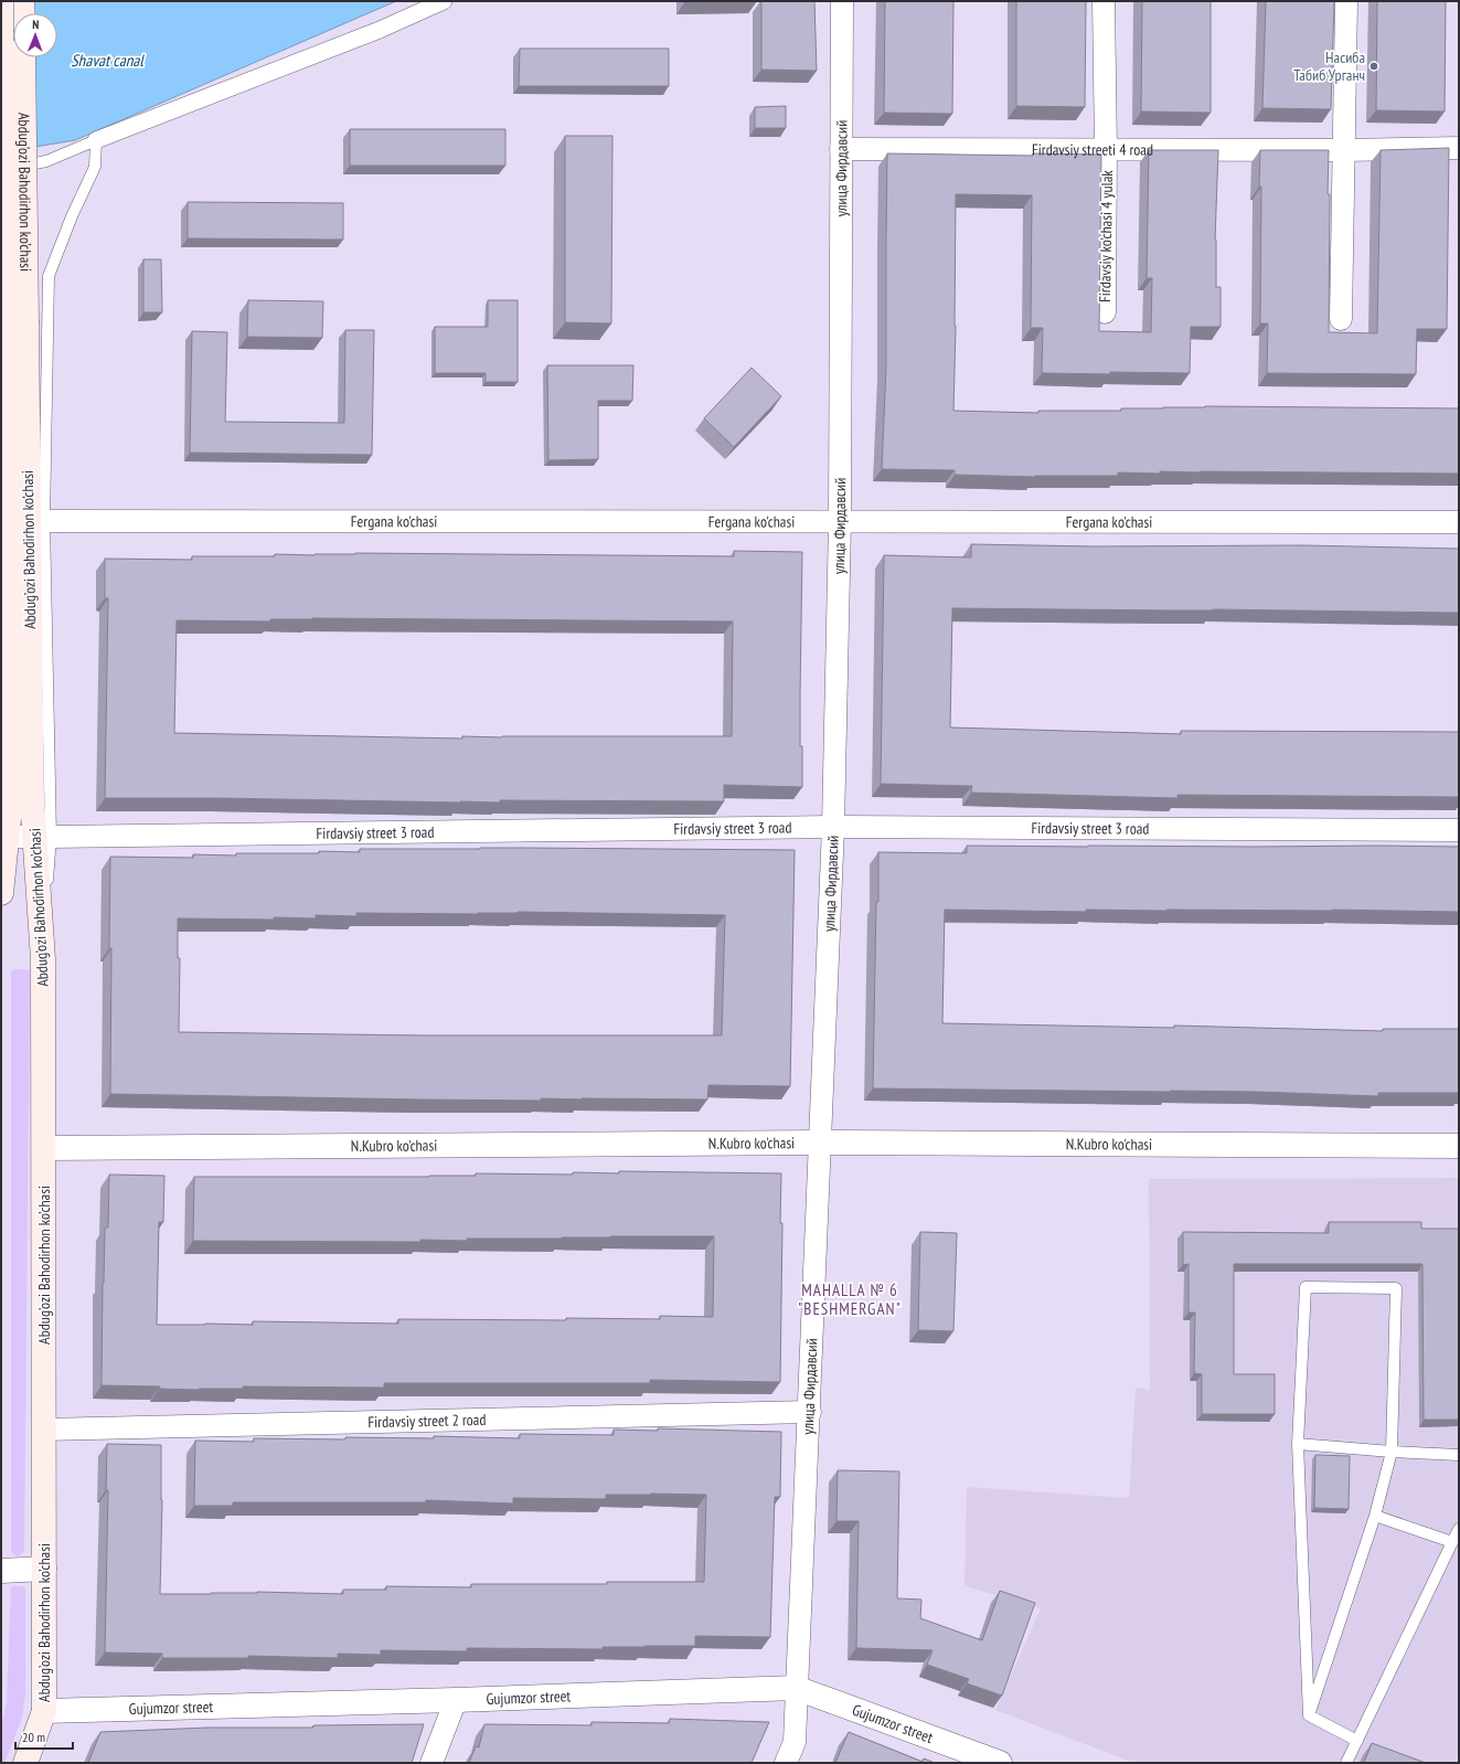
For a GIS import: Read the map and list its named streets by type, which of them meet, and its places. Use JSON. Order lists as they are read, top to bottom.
{
  "streets": {
    "main road": ["Abdug’ozi Bahodirhon ko’chasi"],
    "street": [
      "Firdavsiy streeti 4 road",
      "улица Фирдавсий",
      "Firdavsiy ko'chasi 4 yulak",
      "Fergana ko'chasi",
      "Firdavsiy street 3 road",
      "N.Kubro ko'chasi",
      "Firdavsiy street 2 road",
      "Gujumzor street"
    ]
  },
  "crossings": [
    ["Firdavsiy streeti 4 road", "улица Фирдавсий"],
    ["Firdavsiy streeti 4 road", "Firdavsiy ko'chasi 4 yulak"],
    ["улица Фирдавсий", "Fergana ko'chasi"],
    ["улица Фирдавсий", "Firdavsiy street 3 road"],
    ["улица Фирдавсий", "N.Kubro ko'chasi"],
    ["улица Фирдавсий", "Firdavsiy street 2 road"],
    ["улица Фирдавсий", "Gujumzor street"],
    ["Abdug’ozi Bahodirhon ko’chasi", "Firdavsiy street 3 road"],
    ["Abdug’ozi Bahodirhon ko’chasi", "N.Kubro ko'chasi"],
    ["Abdug’ozi Bahodirhon ko’chasi", "Firdavsiy street 2 road"],
    ["Abdug’ozi Bahodirhon ko’chasi", "Gujumzor street"]
  ],
  "districts": ["MAHALLA № 6 \"BESHMERGAN\""],
  "water": ["Shavat canal"],
  "places": ["Насиба Табиб Урганч"],
  "scale_bar": "20 m",
  "north": "top"
}
